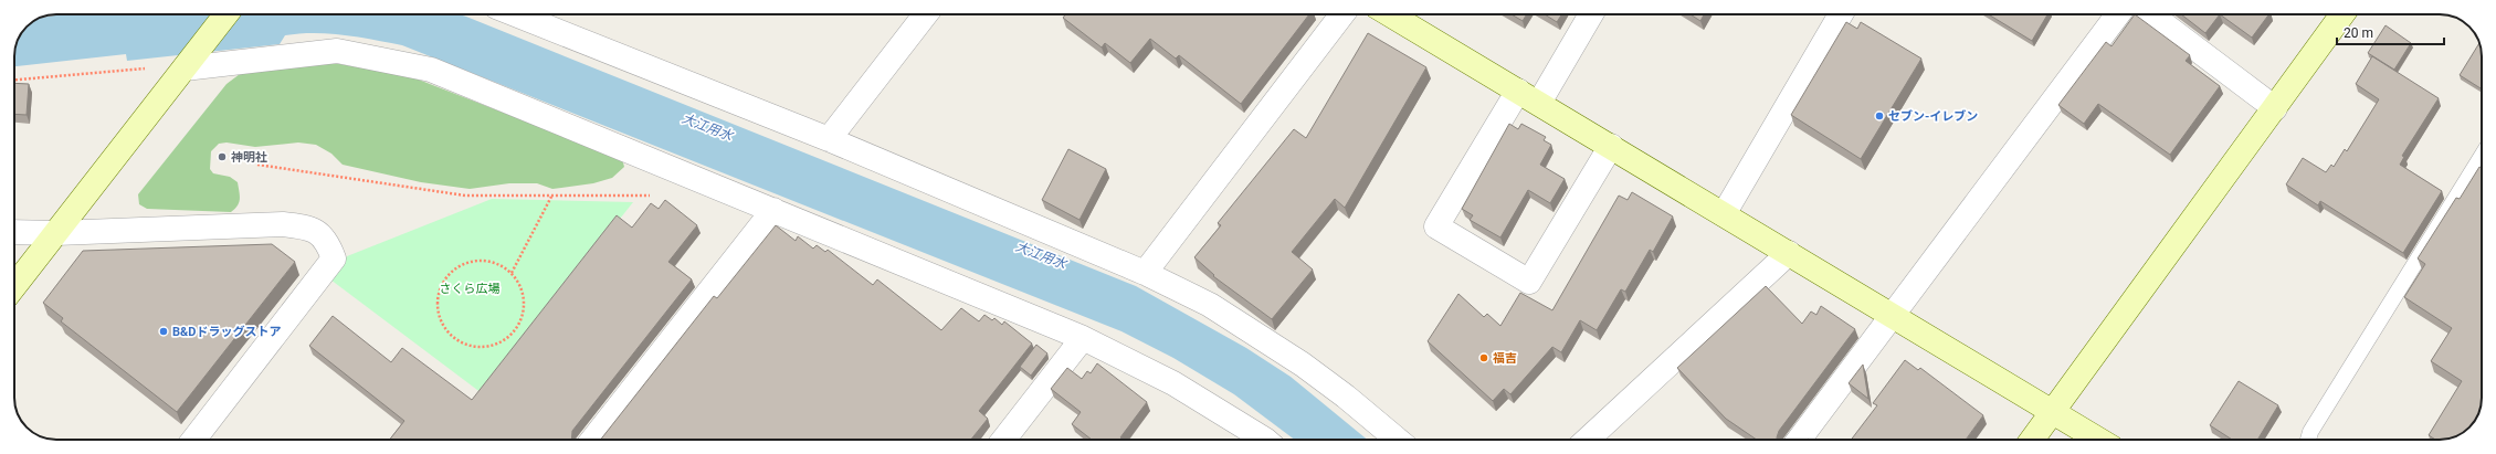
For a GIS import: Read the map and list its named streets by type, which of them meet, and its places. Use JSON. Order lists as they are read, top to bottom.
{
  "water": ["大江用水"],
  "parks": ["さくら広場"],
  "places": [
    "セブン-イレブン",
    "神明社",
    "B&Dドラッグストア",
    "福吉"
  ],
  "scale_bar": "20 m"
}
